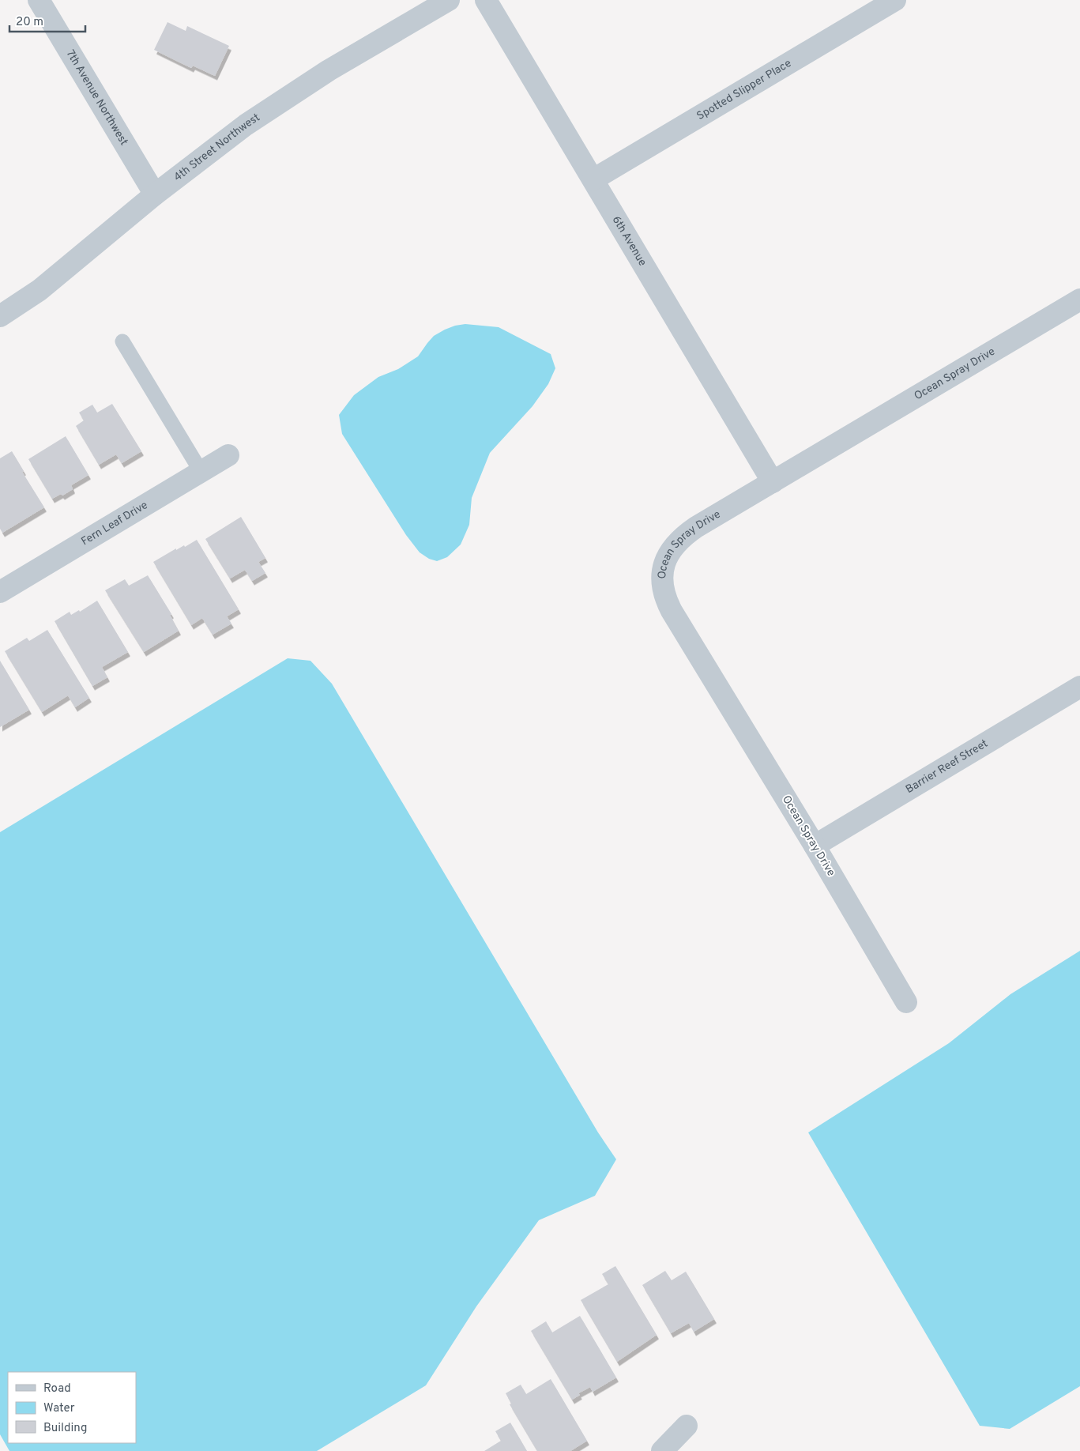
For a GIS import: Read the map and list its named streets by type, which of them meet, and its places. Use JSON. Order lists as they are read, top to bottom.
{
  "streets": {
    "street": [
      "Spotted Slipper Place",
      "7th Avenue Northwest",
      "4th Street Northwest",
      "6th Avenue",
      "Ocean Spray Drive",
      "Fern Leaf Drive",
      "Barrier Reef Street"
    ]
  },
  "crossings": [
    ["Spotted Slipper Place", "6th Avenue"],
    ["7th Avenue Northwest", "4th Street Northwest"],
    ["6th Avenue", "Ocean Spray Drive"],
    ["Ocean Spray Drive", "Barrier Reef Street"]
  ],
  "legend": ["Road", "Water", "Building"],
  "scale_bar": "20 m"
}
